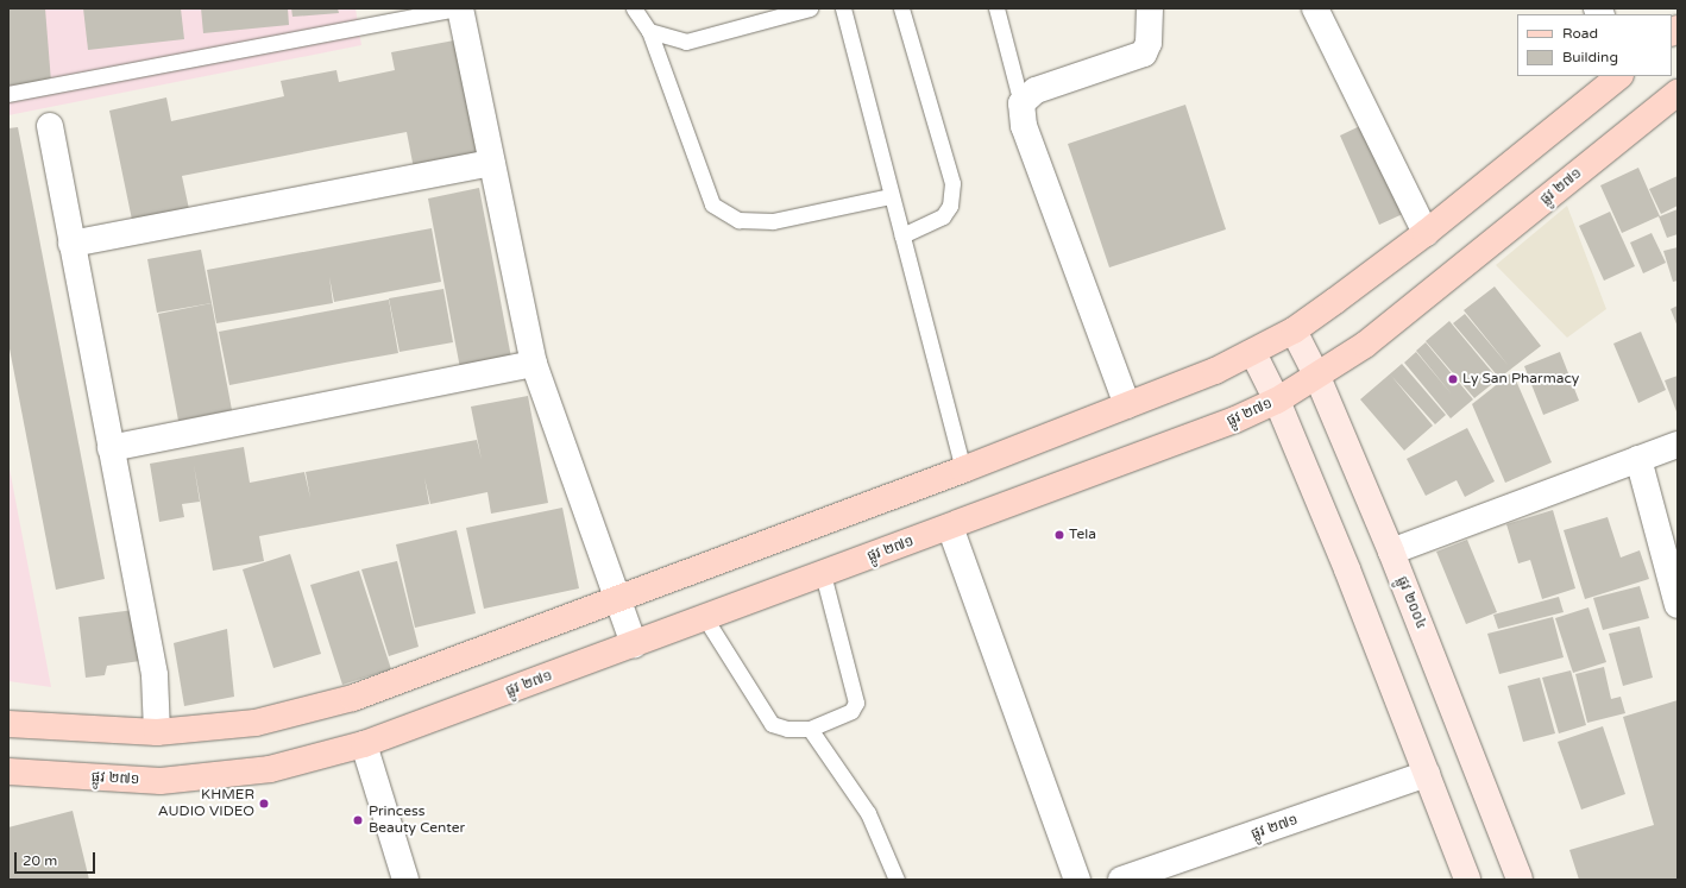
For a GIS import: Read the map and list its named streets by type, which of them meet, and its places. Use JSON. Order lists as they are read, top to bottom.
{
  "streets": {
    "main road": ["ផ្លូវ ២៧១", "ផ្លូវ ២០០៤"]
  },
  "crossings": [
    ["ផ្លូវ ២៧១", "ផ្លូវ ២០០៤"]
  ],
  "places": [
    "Ly San Pharmacy",
    "Tela",
    "KHMER AUDIO VIDEO",
    "Princess Beauty Center"
  ],
  "legend": ["Road", "Building"],
  "scale_bar": "20 m"
}
